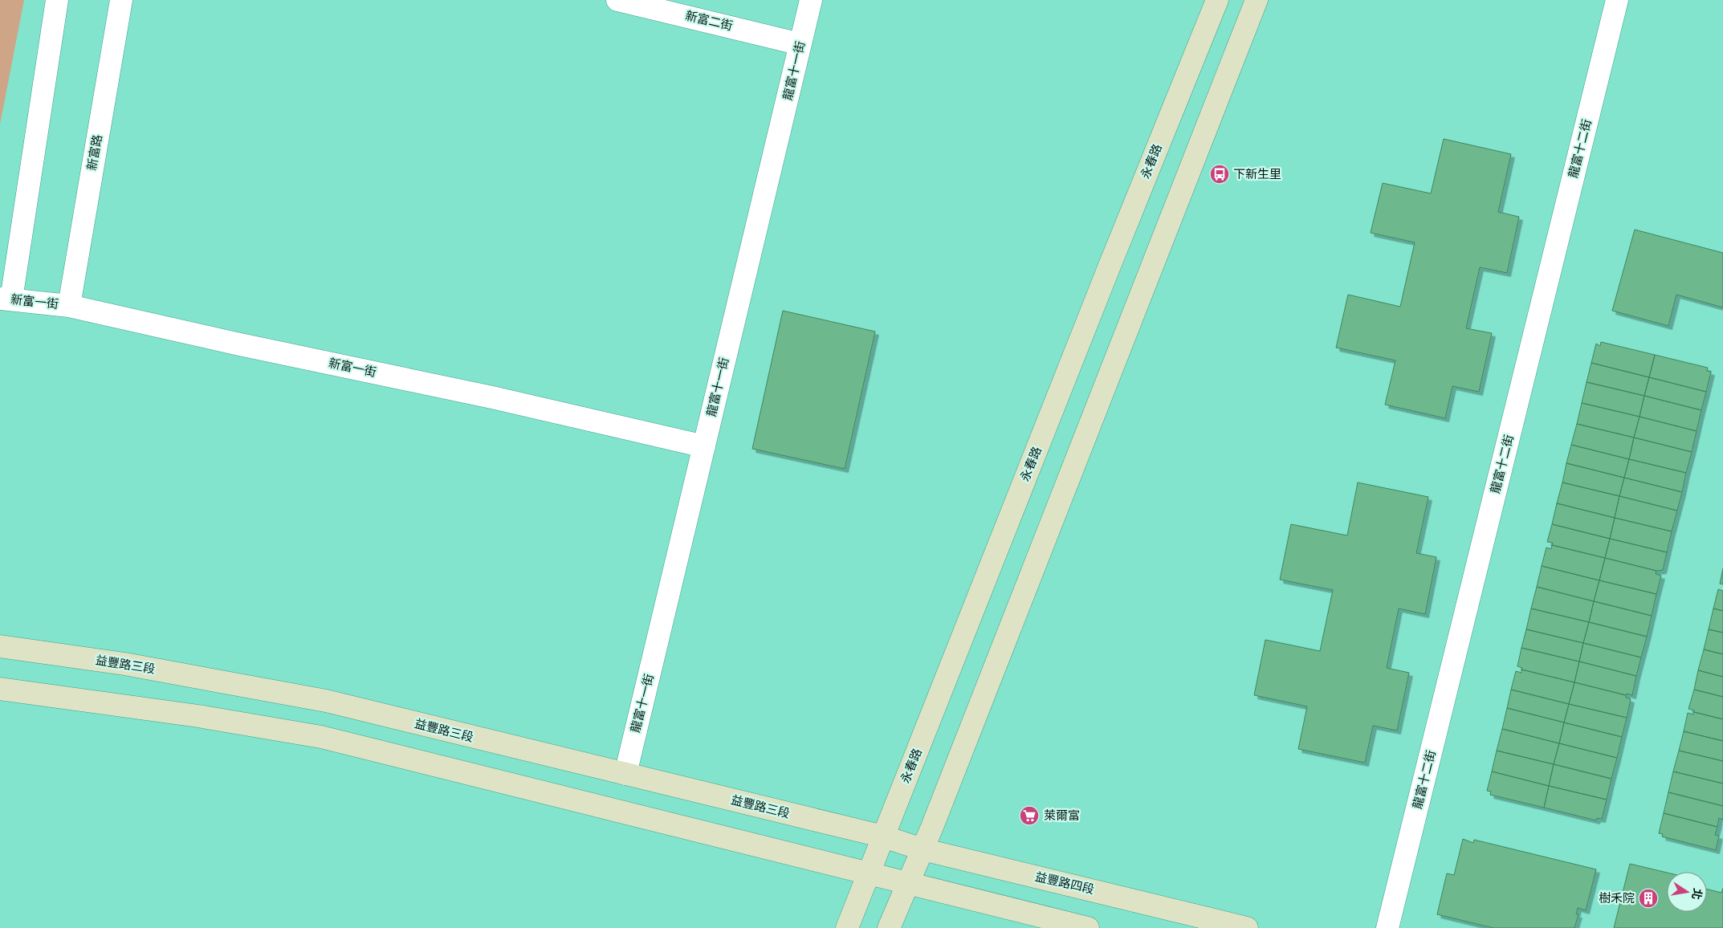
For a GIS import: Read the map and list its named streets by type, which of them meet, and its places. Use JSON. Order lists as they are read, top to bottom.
{
  "streets": {
    "street": [
      "新富二街",
      "龍富十一街",
      "龍富十二街",
      "新富路",
      "永春路",
      "新富一街",
      "益豐路三段",
      "益豐路四段"
    ]
  },
  "crossings": [
    ["新富二街", "龍富十一街"],
    ["龍富十一街", "新富一街"],
    ["龍富十一街", "益豐路三段"],
    ["新富路", "新富一街"],
    ["永春路", "益豐路三段"],
    ["永春路", "益豐路四段"],
    ["益豐路三段", "益豐路四段"]
  ],
  "places": {
    "bus stop": ["下新生里"],
    "supermarket": ["萊爾富"],
    "building": ["樹禾院"]
  },
  "north": "right"
}
